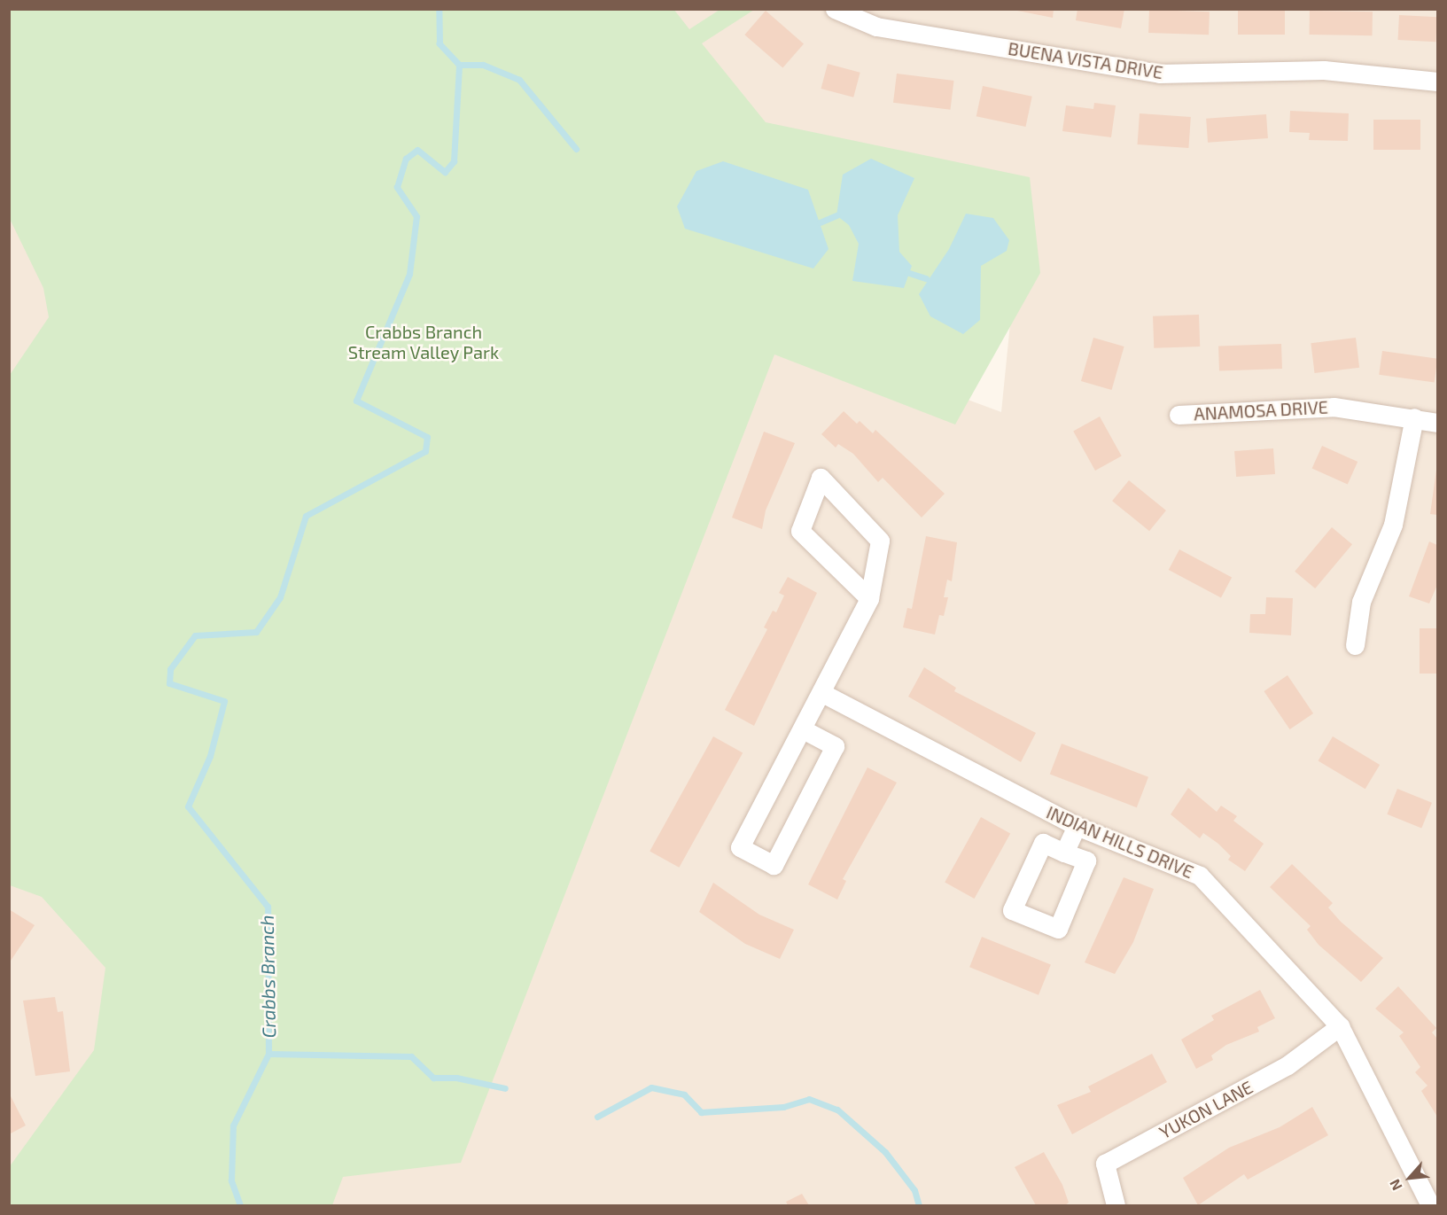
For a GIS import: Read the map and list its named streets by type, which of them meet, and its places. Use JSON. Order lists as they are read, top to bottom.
{
  "streets": {
    "street": [
      "BUENA VISTA DRIVE",
      "ANAMOSA DRIVE",
      "INDIAN HILLS DRIVE",
      "YUKON LANE"
    ]
  },
  "crossings": [
    ["INDIAN HILLS DRIVE", "YUKON LANE"]
  ],
  "water": ["Crabbs Branch"],
  "parks": ["Crabbs Branch Stream Valley Park"],
  "north": "bottom left"
}
